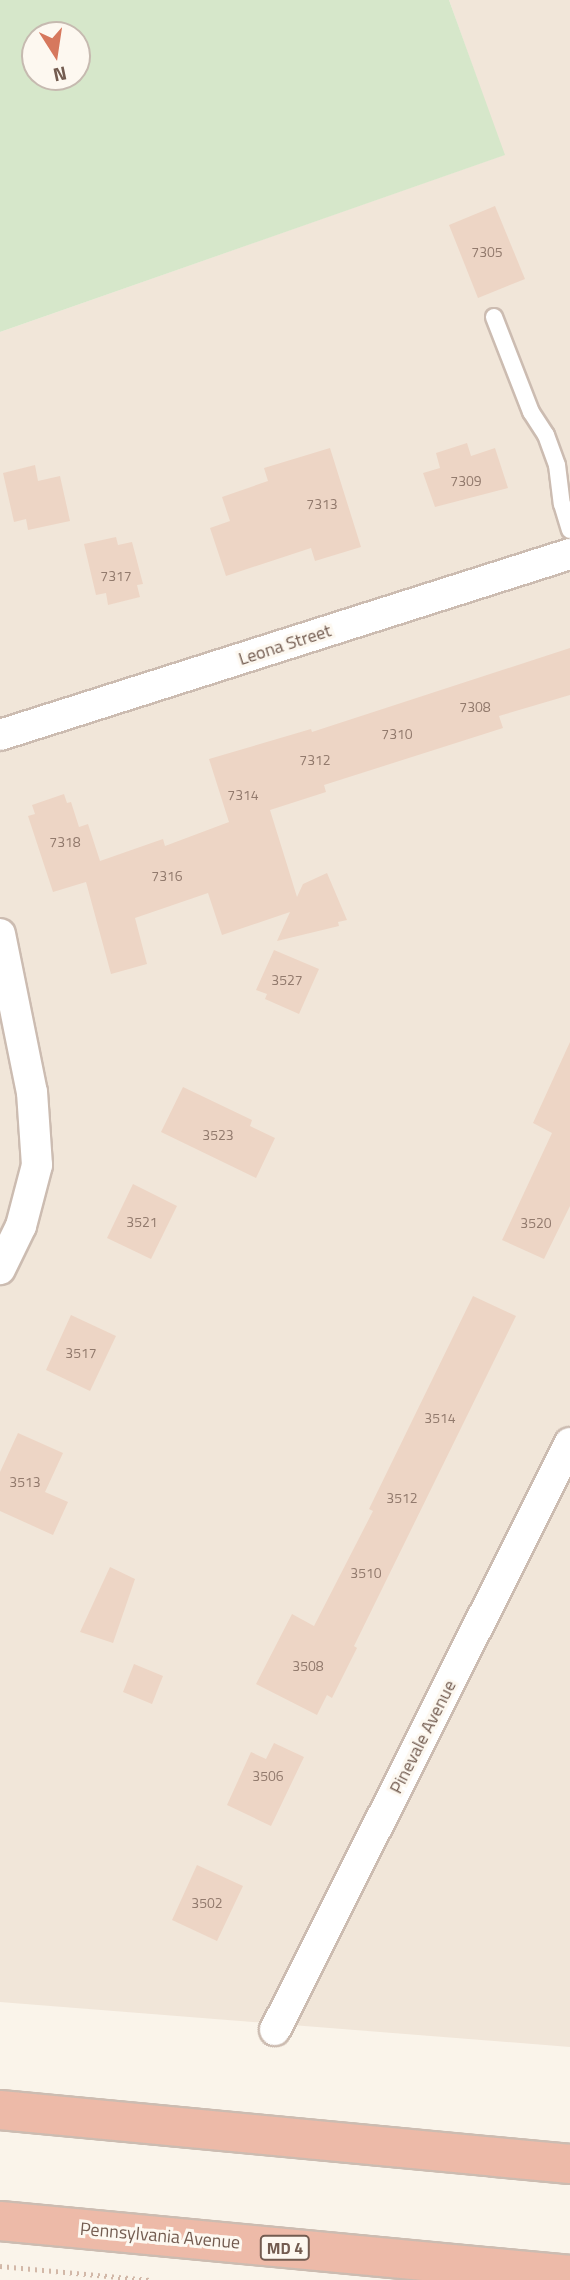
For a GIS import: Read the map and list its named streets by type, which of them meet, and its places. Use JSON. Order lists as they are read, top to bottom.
{
  "streets": {
    "highway": ["Pennsylvania Avenue", "MD 4"],
    "street": ["Leona Street", "Pinevale Avenue"]
  },
  "house_numbers": [
    "7305",
    "7309",
    "7313",
    "7317",
    "7308",
    "7310",
    "7312",
    "7314",
    "7318",
    "7316",
    "3527",
    "3523",
    "3521",
    "3520",
    "3517",
    "3514",
    "3513",
    "3512",
    "3510",
    "3508",
    "3506",
    "3502"
  ],
  "north": "bottom"
}
